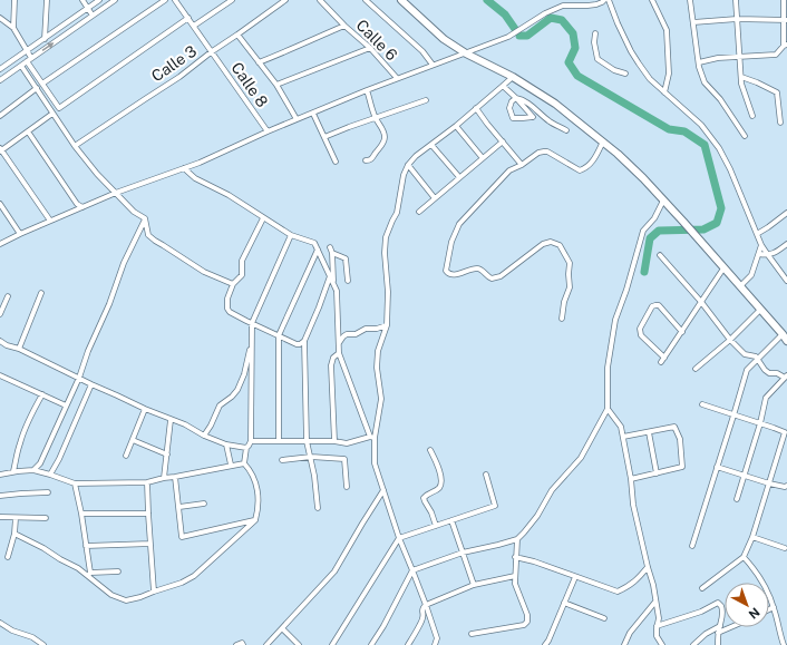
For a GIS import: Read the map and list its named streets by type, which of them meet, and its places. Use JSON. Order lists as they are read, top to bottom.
{
  "streets": {
    "street": ["Calle 6", "Calle 3", "Calle 8"]
  },
  "crossings": [
    ["Calle 3", "Calle 8"]
  ],
  "north": "bottom right"
}
